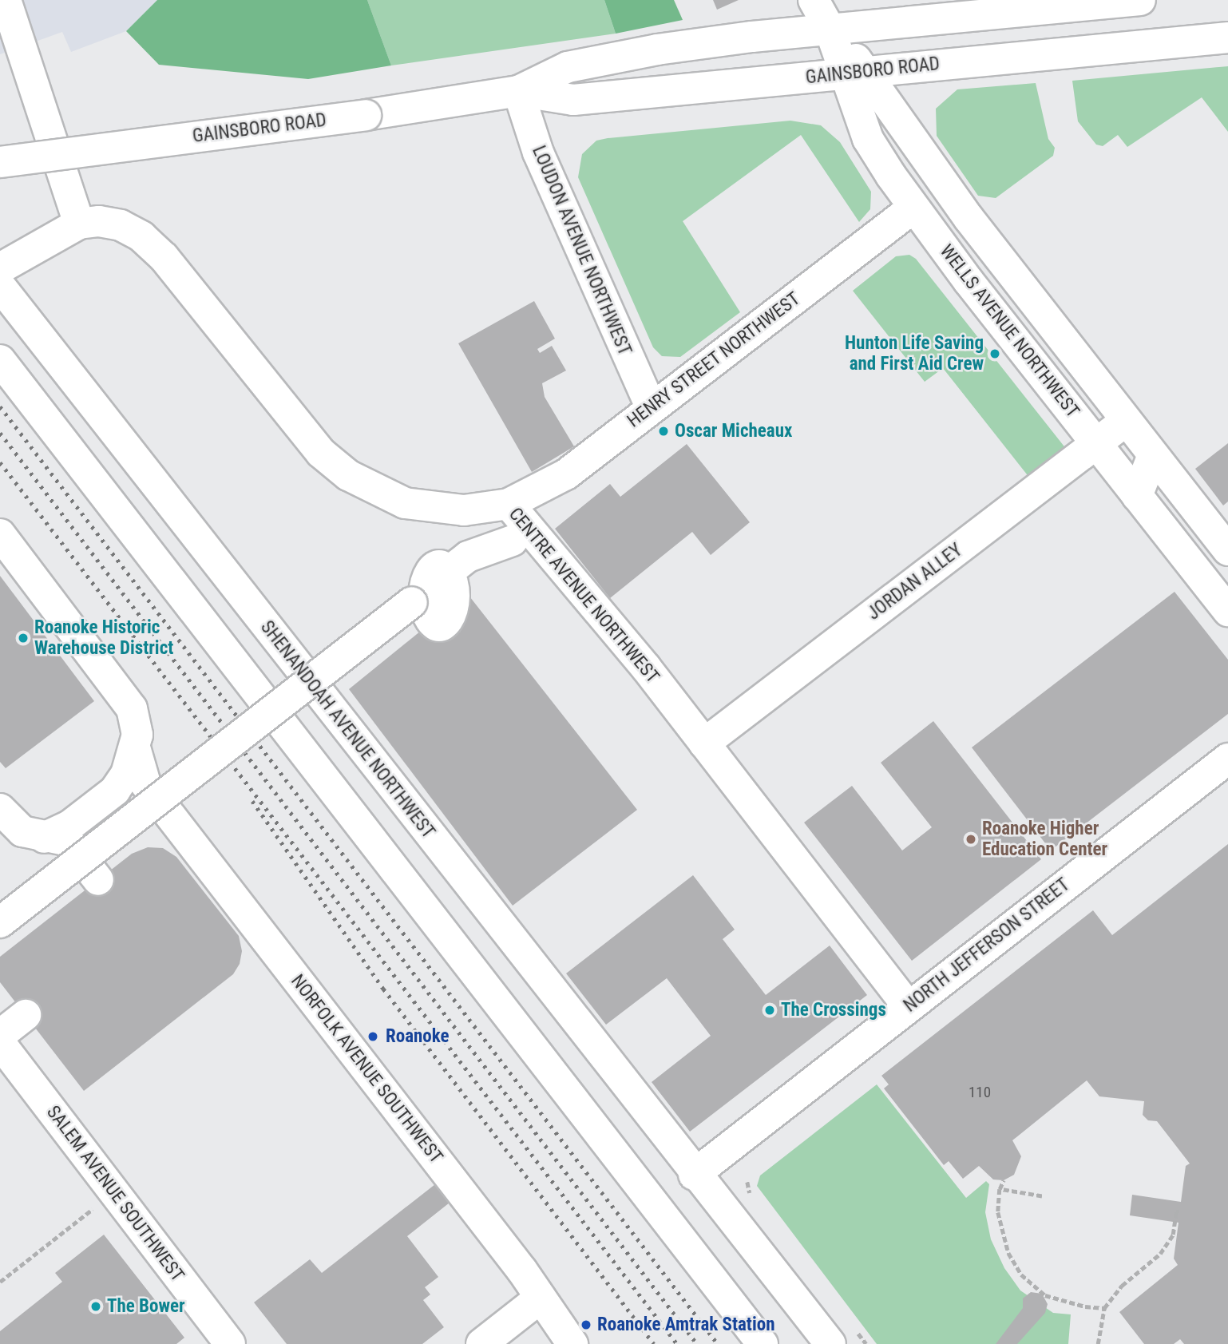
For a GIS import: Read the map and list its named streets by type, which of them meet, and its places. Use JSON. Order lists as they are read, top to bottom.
{
  "streets": {
    "street": [
      "GAINSBORO ROAD",
      "LOUDON AVENUE NORTHWEST",
      "WELLS AVENUE NORTHWEST",
      "HENRY STREET NORTHWEST",
      "JORDAN ALLEY",
      "CENTRE AVENUE NORTHWEST",
      "SHENANDOAH AVENUE NORTHWEST",
      "NORTH JEFFERSON STREET",
      "NORFOLK AVENUE SOUTHWEST",
      "SALEM AVENUE SOUTHWEST"
    ]
  },
  "crossings": [
    ["GAINSBORO ROAD", "LOUDON AVENUE NORTHWEST"],
    ["GAINSBORO ROAD", "WELLS AVENUE NORTHWEST"],
    ["LOUDON AVENUE NORTHWEST", "HENRY STREET NORTHWEST"],
    ["WELLS AVENUE NORTHWEST", "HENRY STREET NORTHWEST"],
    ["WELLS AVENUE NORTHWEST", "JORDAN ALLEY"],
    ["HENRY STREET NORTHWEST", "CENTRE AVENUE NORTHWEST"],
    ["JORDAN ALLEY", "CENTRE AVENUE NORTHWEST"],
    ["CENTRE AVENUE NORTHWEST", "NORTH JEFFERSON STREET"],
    ["SHENANDOAH AVENUE NORTHWEST", "NORTH JEFFERSON STREET"]
  ],
  "places": [
    "Hunton Life Saving and First Aid Crew",
    "Oscar Micheaux",
    "Roanoke Historic Warehouse District",
    "Roanoke Higher Education Center",
    "The Crossings",
    "Roanoke",
    "The Bower",
    "Roanoke Amtrak Station"
  ],
  "house_numbers": ["110"]
}
